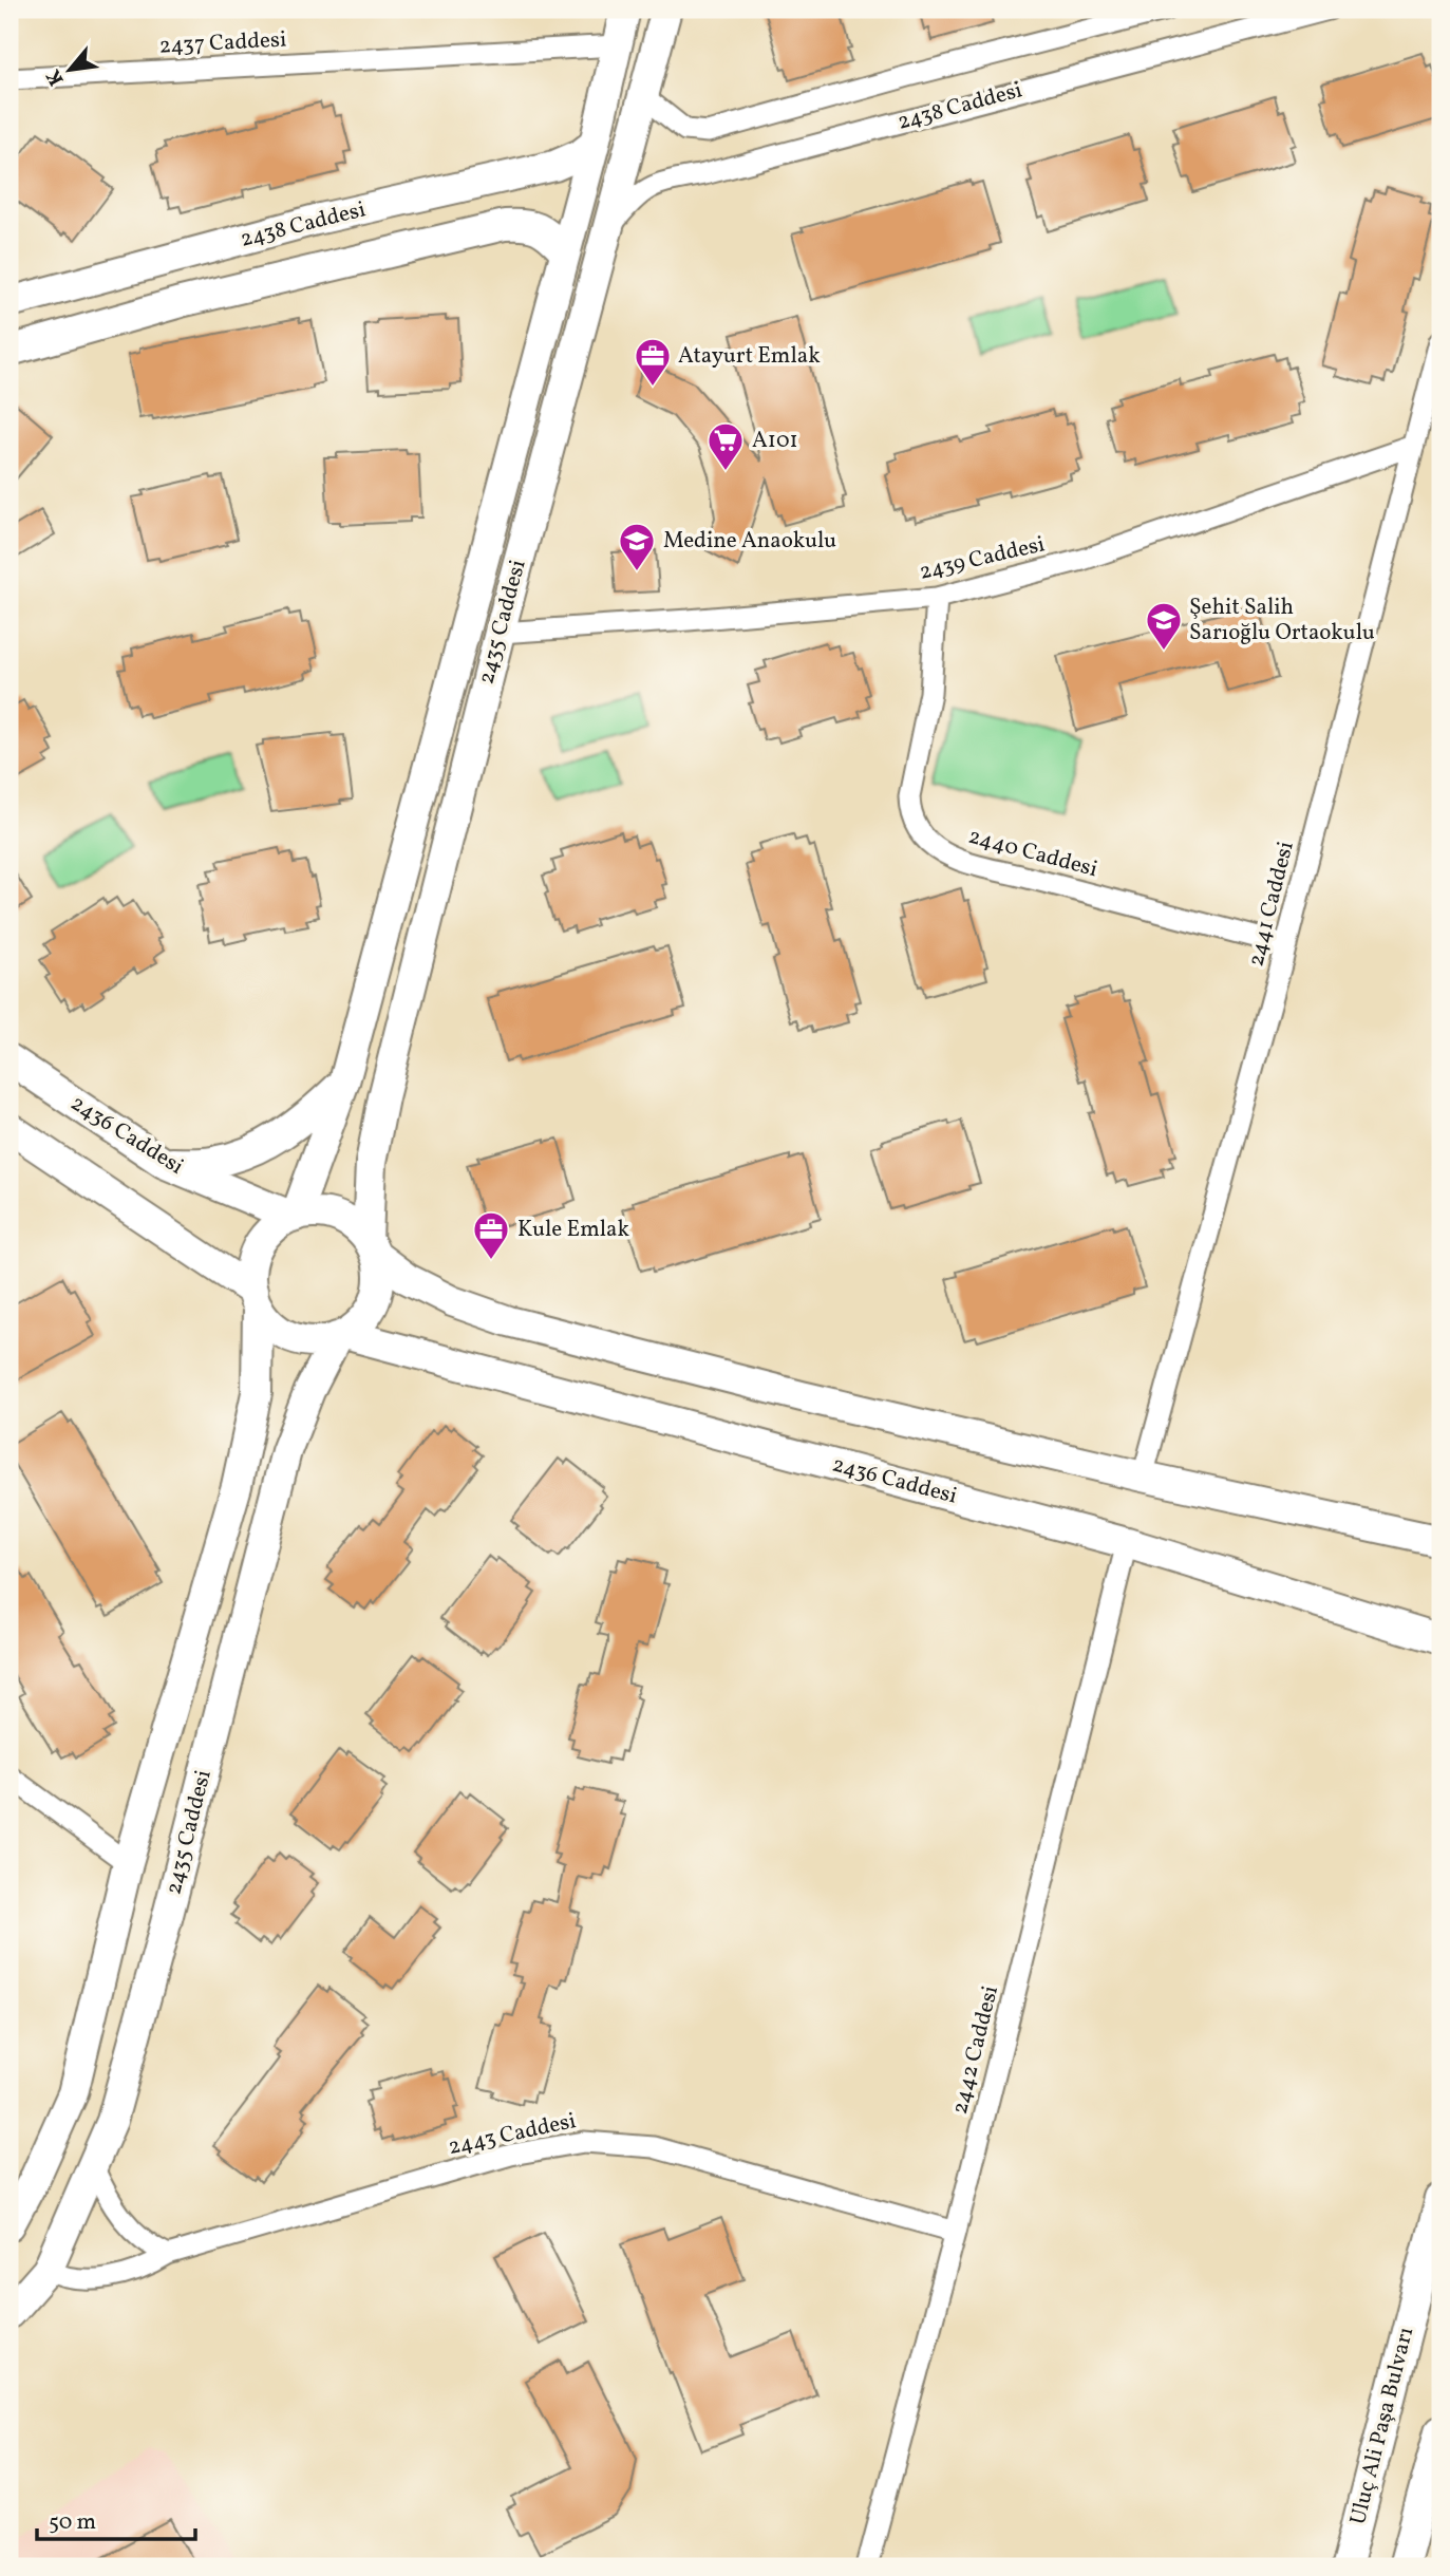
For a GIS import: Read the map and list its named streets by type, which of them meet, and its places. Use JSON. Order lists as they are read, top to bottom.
{
  "streets": {
    "street": [
      "2437 Caddesi",
      "2438 Caddesi",
      "2439 Caddesi",
      "2435 Caddesi",
      "2440 Caddesi",
      "2441 Caddesi",
      "2436 Caddesi",
      "2442 Caddesi",
      "2443 Caddesi",
      "Uluç Ali Paşa Bulvarı"
    ]
  },
  "crossings": [
    ["2437 Caddesi", "2435 Caddesi"],
    ["2438 Caddesi", "2435 Caddesi"],
    ["2439 Caddesi", "2435 Caddesi"],
    ["2439 Caddesi", "2440 Caddesi"],
    ["2439 Caddesi", "2441 Caddesi"],
    ["2435 Caddesi", "2436 Caddesi"],
    ["2435 Caddesi", "2443 Caddesi"],
    ["2440 Caddesi", "2441 Caddesi"],
    ["2436 Caddesi", "2442 Caddesi"],
    ["2442 Caddesi", "2443 Caddesi"]
  ],
  "places": {
    "office": ["Atayurt Emlak", "Kule Emlak"],
    "supermarket": ["A101"],
    "school or university": ["Medine Anaokulu", "Şehit Salih Sarıoğlu Ortaokulu"]
  },
  "scale_bar": "50 m",
  "north": "bottom left"
}
